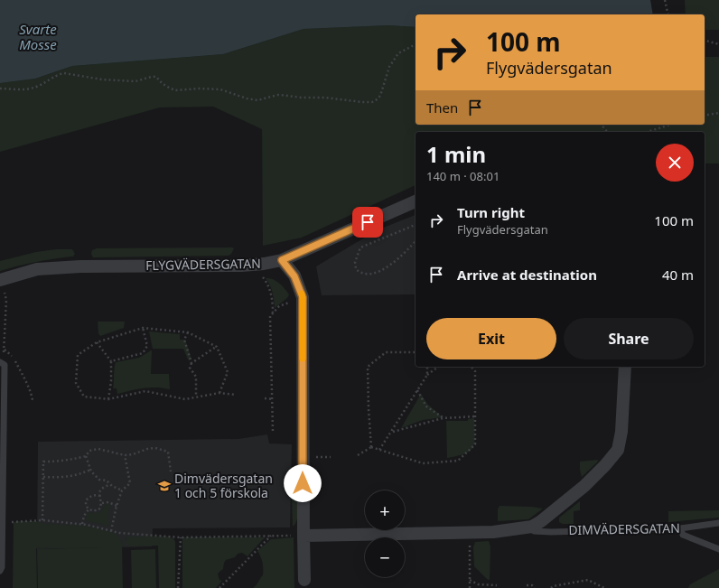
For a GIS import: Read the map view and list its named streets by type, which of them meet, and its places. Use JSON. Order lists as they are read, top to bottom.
{
  "streets": {
    "street": ["FLYGVÄDERSGATAN", "DIMVÄDERSGATAN"]
  },
  "water": ["Svarte Mosse"],
  "places": {
    "school or university": ["Dimvädersgatan 1 och 5 förskola"]
  },
  "page": {
    "turn": ["100 m", "Flygvädersgatan"],
    "then": "Then",
    "heading": ["1 min", "140 m · 08:01"],
    "list": [
      {
        "name": "Turn right",
        "note": "Flygvädersgatan",
        "value": "100 m"
      },
      {
        "name": "Arrive at destination",
        "value": "40 m"
      }
    ],
    "buttons": ["Exit", "Share"],
    "map_buttons": ["+", "−"]
  }
}
